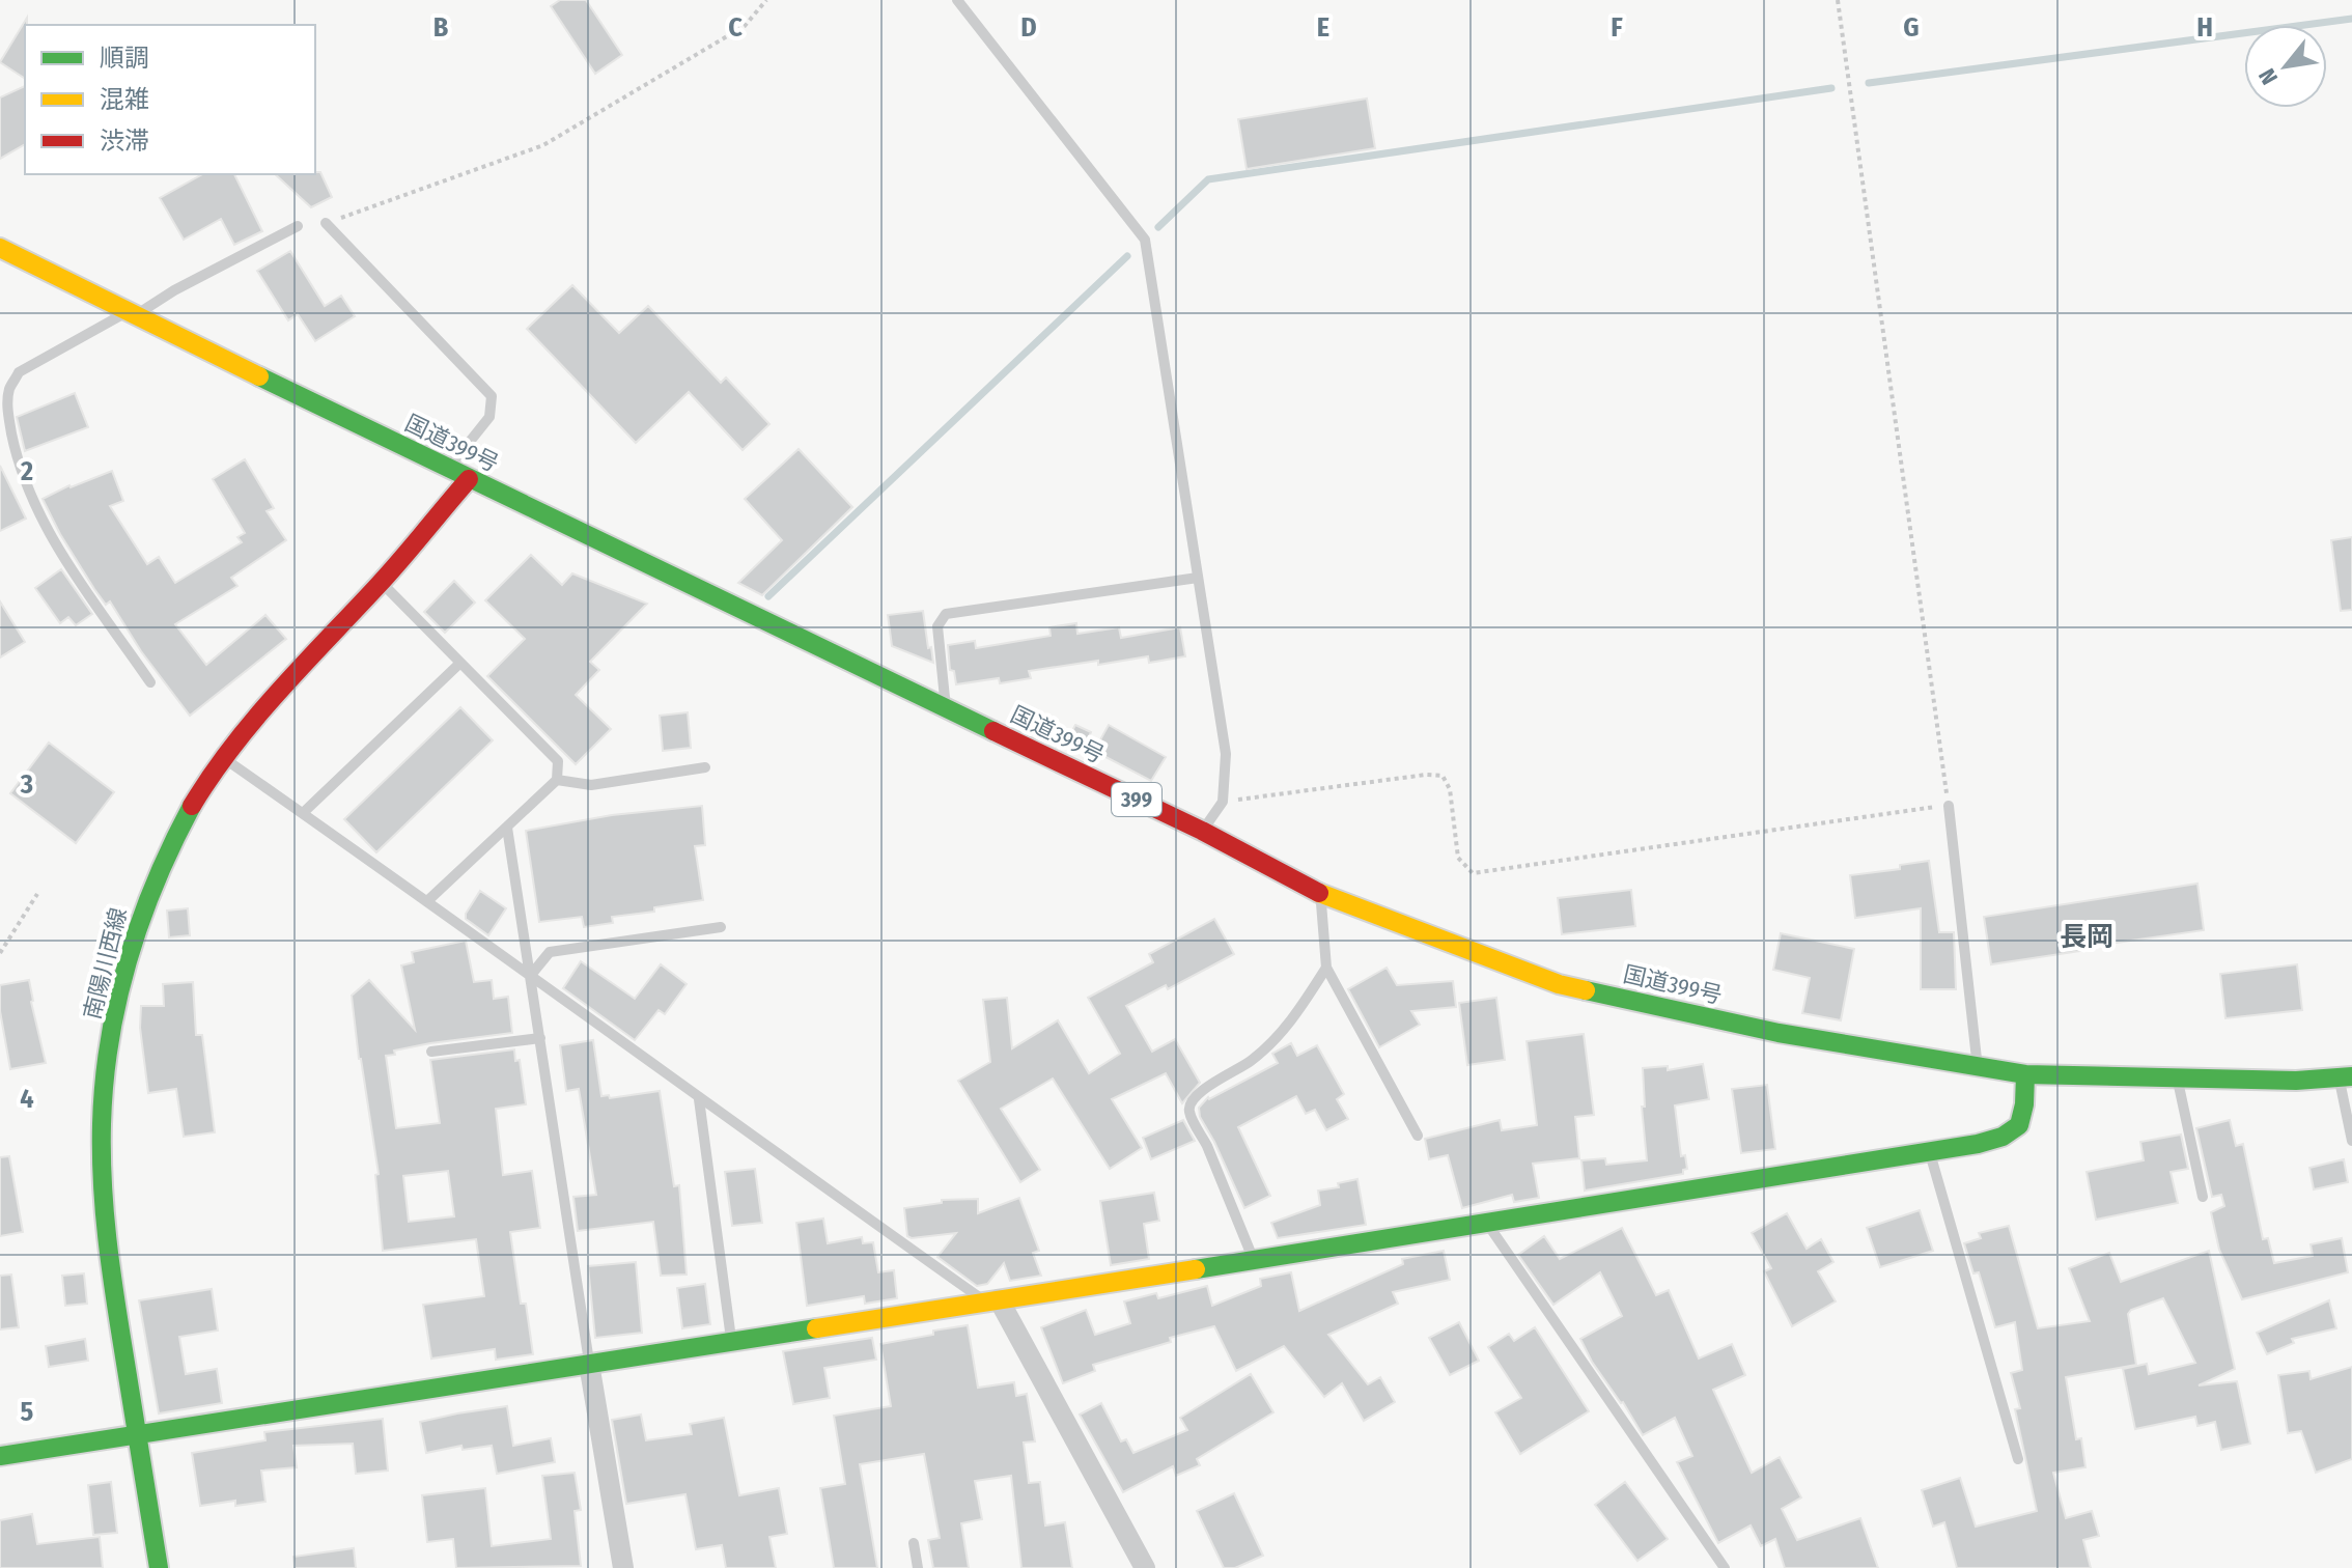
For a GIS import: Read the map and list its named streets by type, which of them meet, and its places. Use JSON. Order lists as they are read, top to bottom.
{
  "streets": {
    "main road": ["国道399号", "399", "南陽川西線"]
  },
  "crossings": [
    ["国道399号", "南陽川西線"]
  ],
  "districts": ["長岡"],
  "legend": ["順調", "混雑", "渋滞"],
  "north": "bottom left",
  "grid": {
    "columns": [
      "B",
      "C",
      "D",
      "E",
      "F",
      "G",
      "H"
    ],
    "rows": [
      "2",
      "3",
      "4",
      "5"
    ]
  }
}
